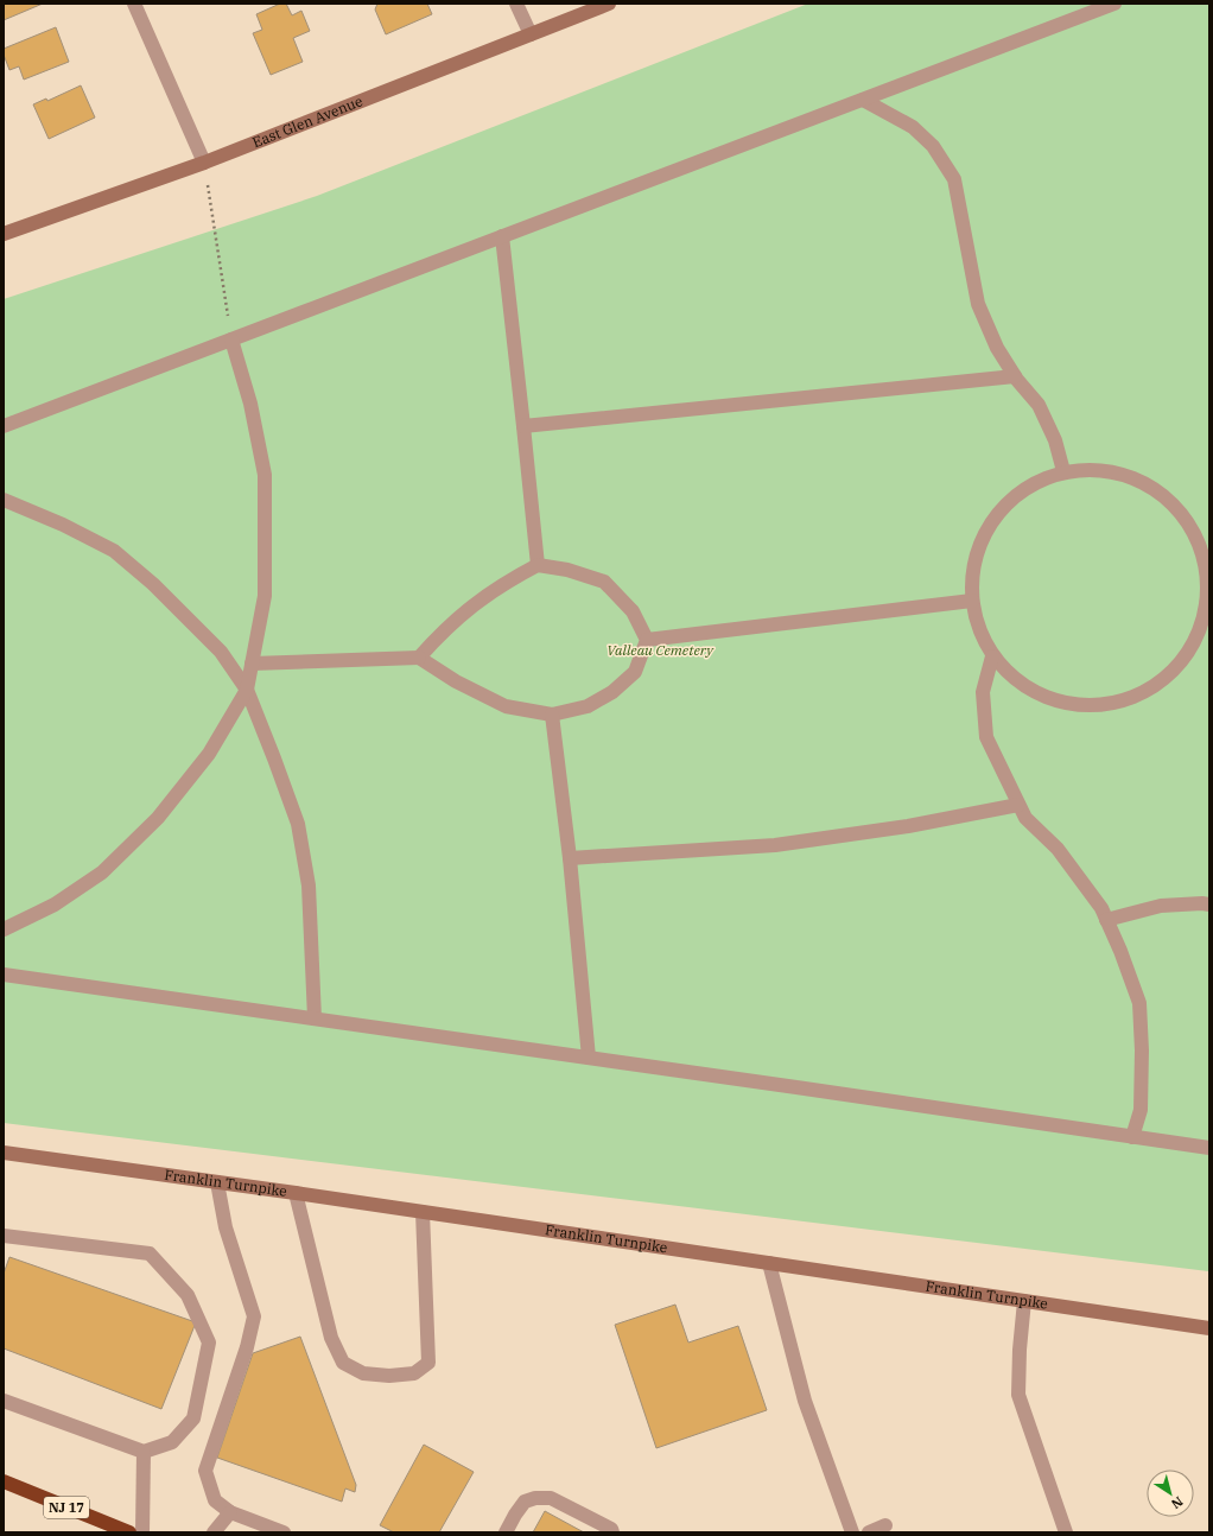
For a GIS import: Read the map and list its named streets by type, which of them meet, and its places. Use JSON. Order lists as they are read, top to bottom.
{
  "streets": {
    "highway": ["NJ 17"],
    "street": ["East Glen Avenue", "Franklin Turnpike"]
  },
  "parks": ["Valleau Cemetery"],
  "north": "bottom right"
}
